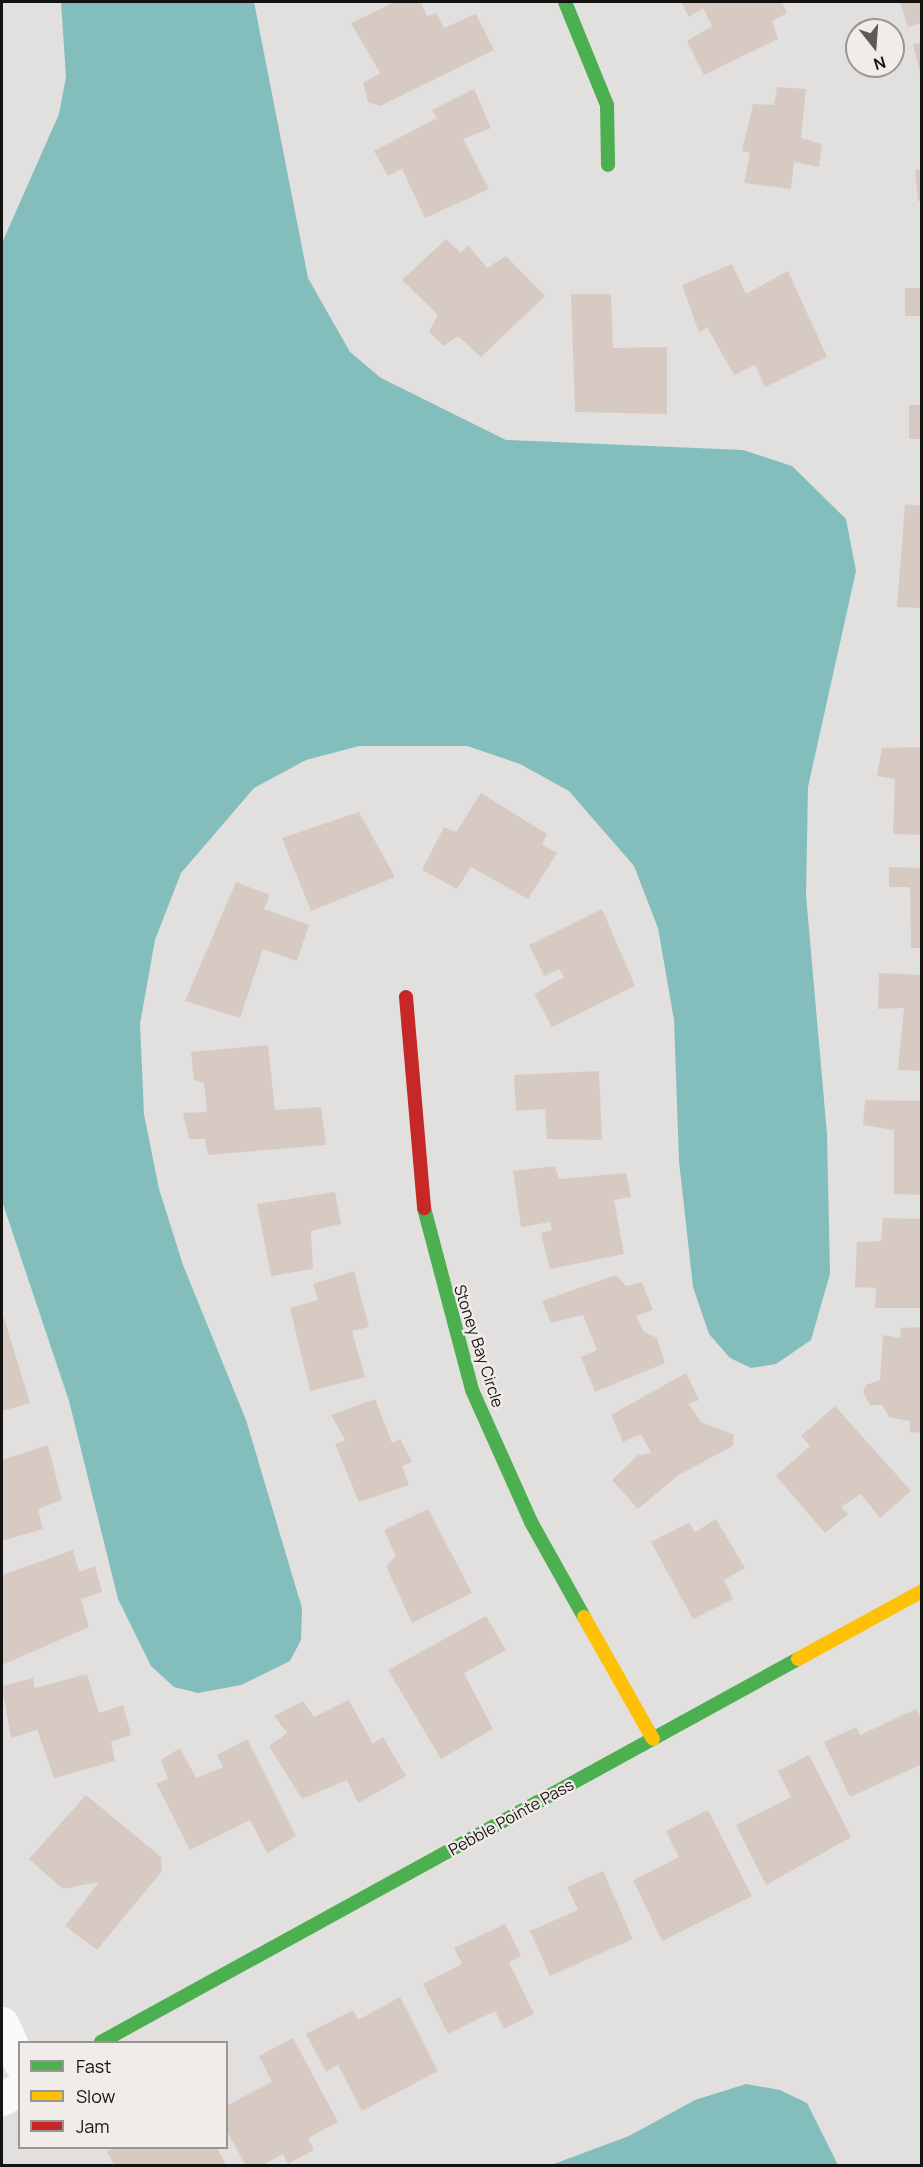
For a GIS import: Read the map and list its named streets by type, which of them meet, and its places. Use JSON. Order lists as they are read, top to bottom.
{
  "streets": {
    "street": ["Stoney Bay Circle", "Pebble Pointe Pass"]
  },
  "crossings": [
    ["Stoney Bay Circle", "Pebble Pointe Pass"]
  ],
  "legend": ["Fast", "Slow", "Jam"],
  "north": "bottom"
}
